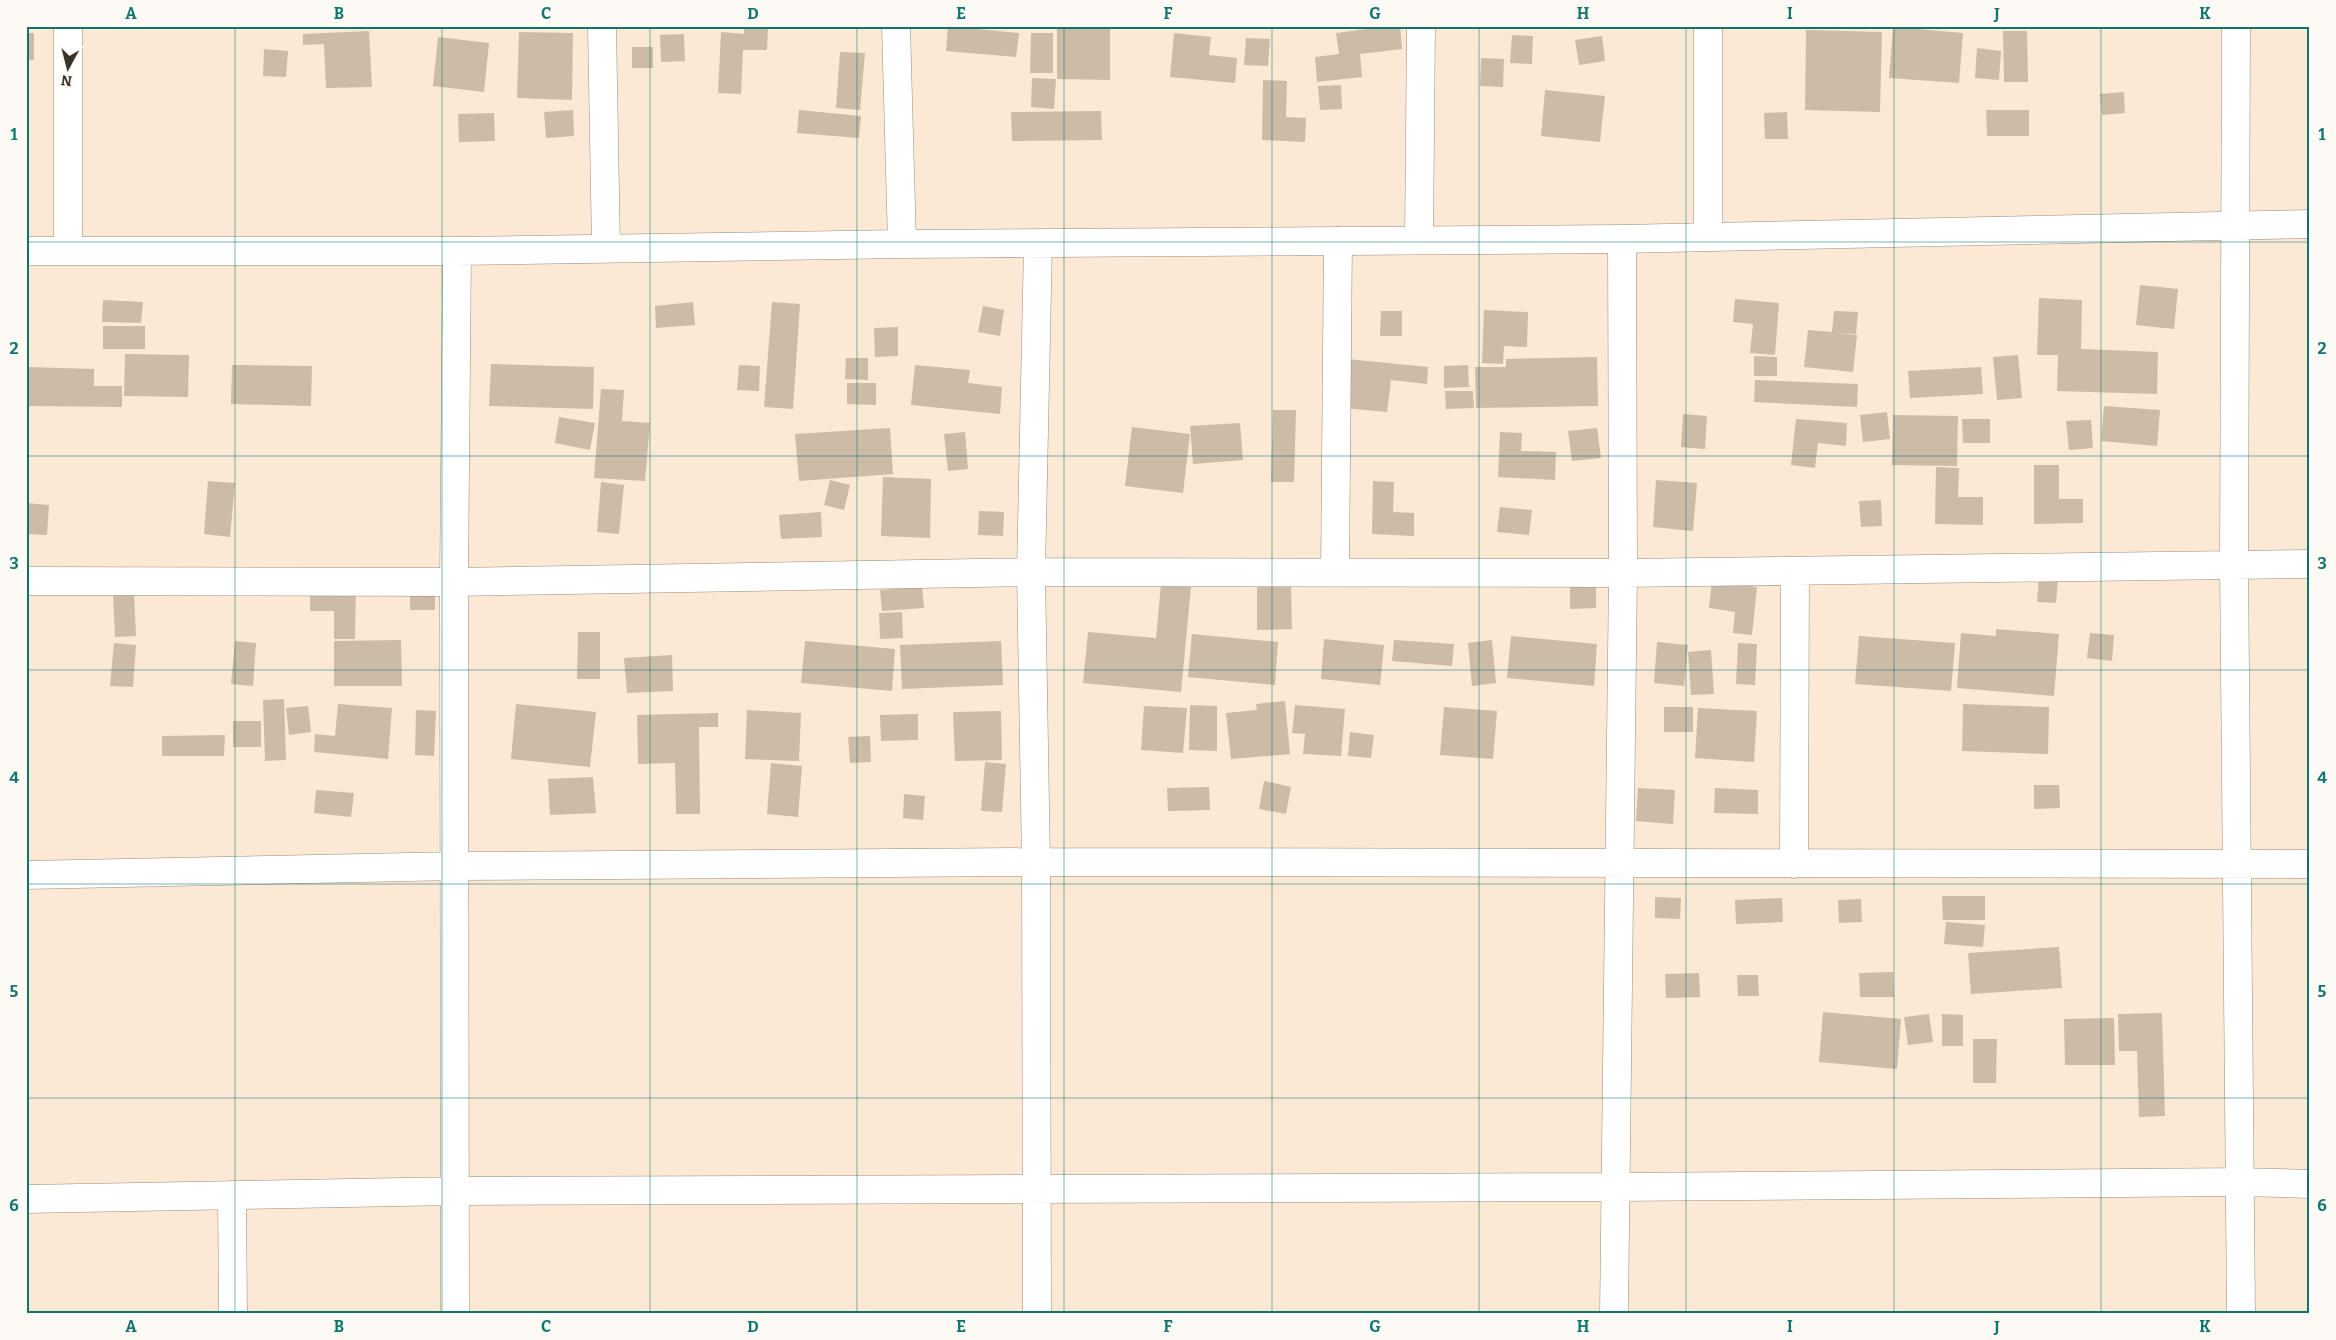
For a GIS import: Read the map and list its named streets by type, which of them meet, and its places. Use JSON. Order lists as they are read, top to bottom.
{
  "north": "bottom",
  "grid": {
    "columns": [
      "A",
      "B",
      "C",
      "D",
      "E",
      "F",
      "G",
      "H",
      "I",
      "J",
      "K"
    ],
    "rows": [
      "1",
      "2",
      "3",
      "4",
      "5",
      "6"
    ]
  }
}
